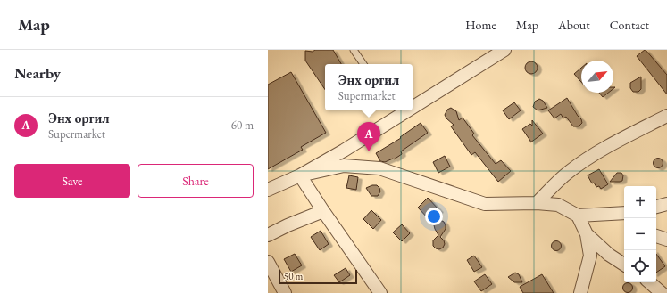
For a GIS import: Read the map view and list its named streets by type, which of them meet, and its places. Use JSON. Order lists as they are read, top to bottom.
{
  "scale_bar": "50 m",
  "north": "top right",
  "page": {
    "header": "Map",
    "nav": [
      "Home",
      "Map",
      "About",
      "Contact"
    ],
    "heading": "Nearby",
    "popup": ["Энх оргил", "Supermarket"],
    "list": [
      {
        "mark": "A",
        "name": "Энх оргил",
        "note": "Supermarket",
        "value": "60 m"
      }
    ],
    "pins": "A",
    "buttons": ["Save", "Share"],
    "map_buttons": ["+", "−"],
    "scale": "50 m"
  }
}
